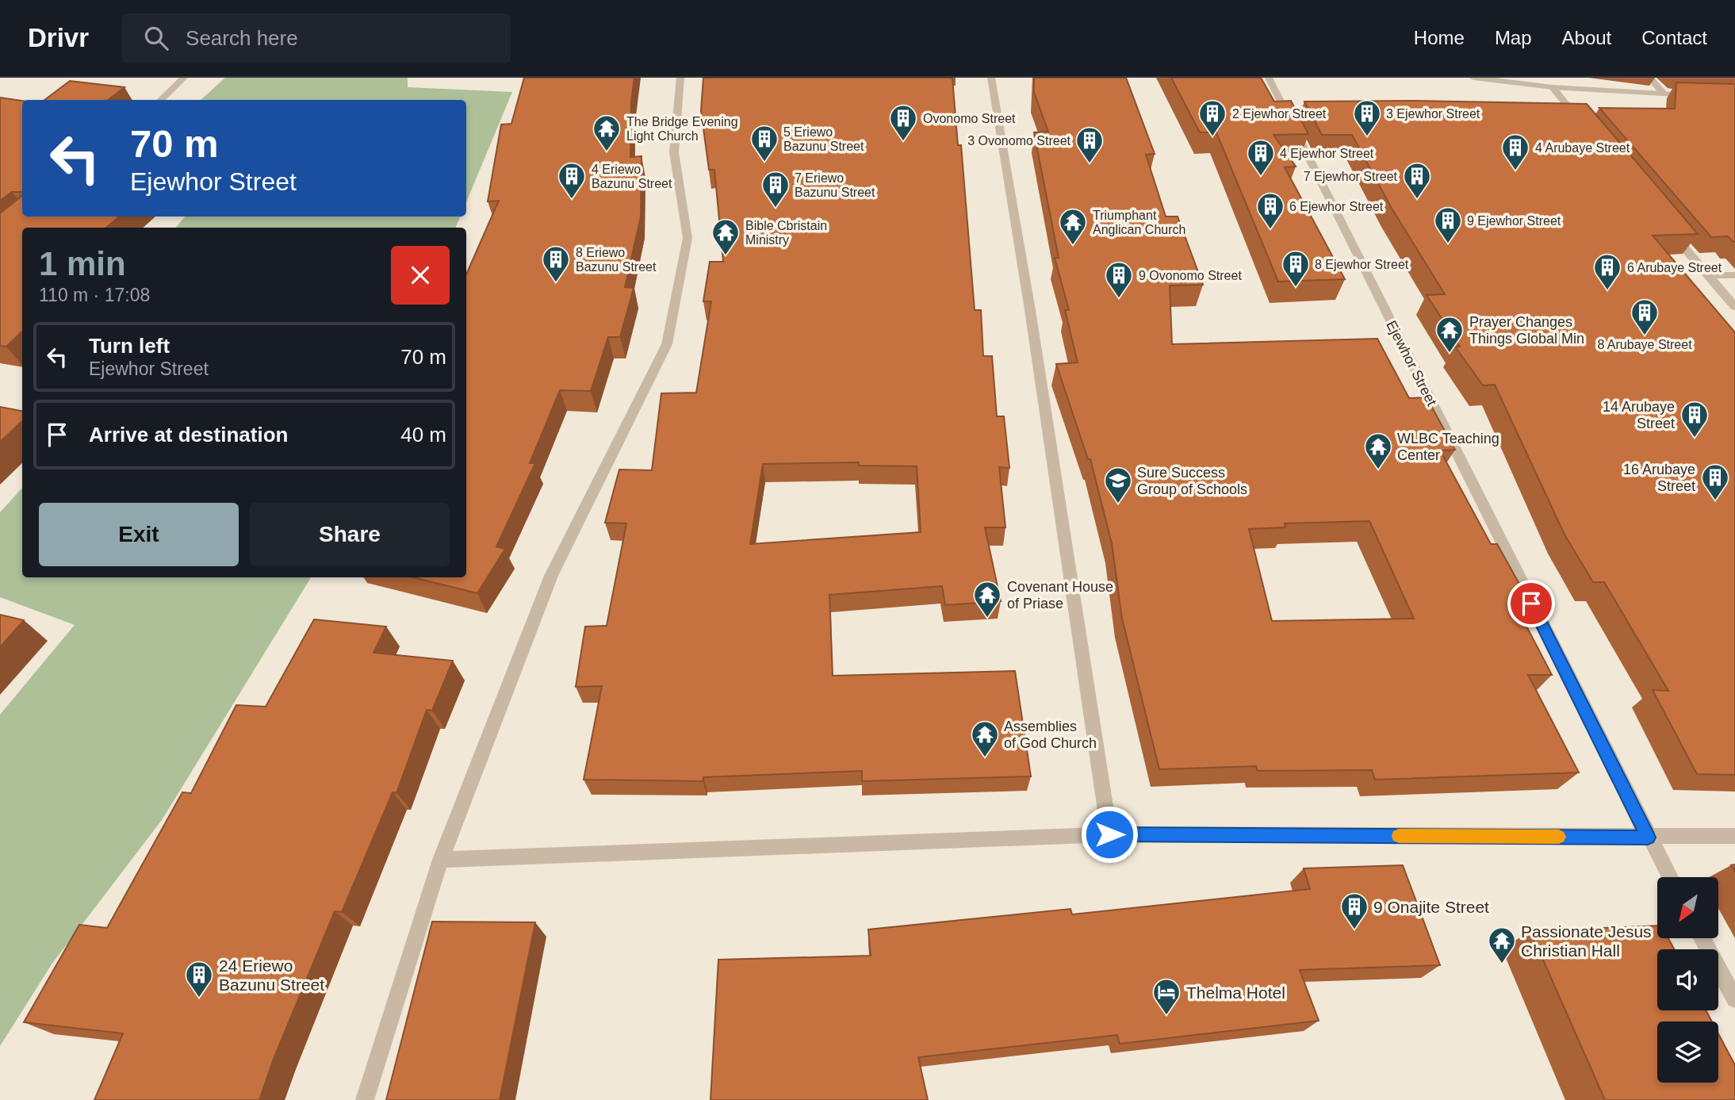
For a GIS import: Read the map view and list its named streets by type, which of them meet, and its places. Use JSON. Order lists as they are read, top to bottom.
{
  "streets": {
    "street": ["Ejewhor Street"]
  },
  "places": {
    "building": [
      "2 Ejewhor Street",
      "3 Ejewhor Street",
      "Ovonomo Street",
      "5 Eriewo Bazunu Street",
      "3 Ovonomo Street",
      "4 Arubaye Street",
      "4 Ejewhor Street",
      "4 Eriewo Bazunu Street",
      "7 Ejewhor Street",
      "7 Eriewo Bazunu Street",
      "6 Ejewhor Street",
      "9 Ejewhor Street",
      "8 Eriewo Bazunu Street",
      "8 Ejewhor Street",
      "6 Arubaye Street",
      "9 Ovonomo Street",
      "8 Arubaye Street",
      "14 Arubaye Street",
      "16 Arubaye Street",
      "9 Onajite Street",
      "24 Eriewo Bazunu Street"
    ],
    "temple": [
      "The Bridge Evening Light Church",
      "Triumphant Anglican Church",
      "Bible Cbristain Ministry",
      "Prayer Changes Things Global Min",
      "WLBC Teaching Center",
      "Covenant House of Priase",
      "Assemblies of God Church",
      "Passionate Jesus Christian Hall"
    ],
    "school or university": ["Sure Success Group of Schools"],
    "hotel": ["Thelma Hotel"]
  },
  "north": "bottom left",
  "page": {
    "header": "Drivr",
    "search": "Search here",
    "nav": [
      "Home",
      "Map",
      "About",
      "Contact"
    ],
    "turn": ["70 m", "Ejewhor Street"],
    "heading": ["1 min", "110 m · 17:08"],
    "list": [
      {
        "name": "Turn left",
        "note": "Ejewhor Street",
        "value": "70 m"
      },
      {
        "name": "Arrive at destination",
        "value": "40 m"
      }
    ],
    "buttons": ["Exit", "Share"]
  }
}
